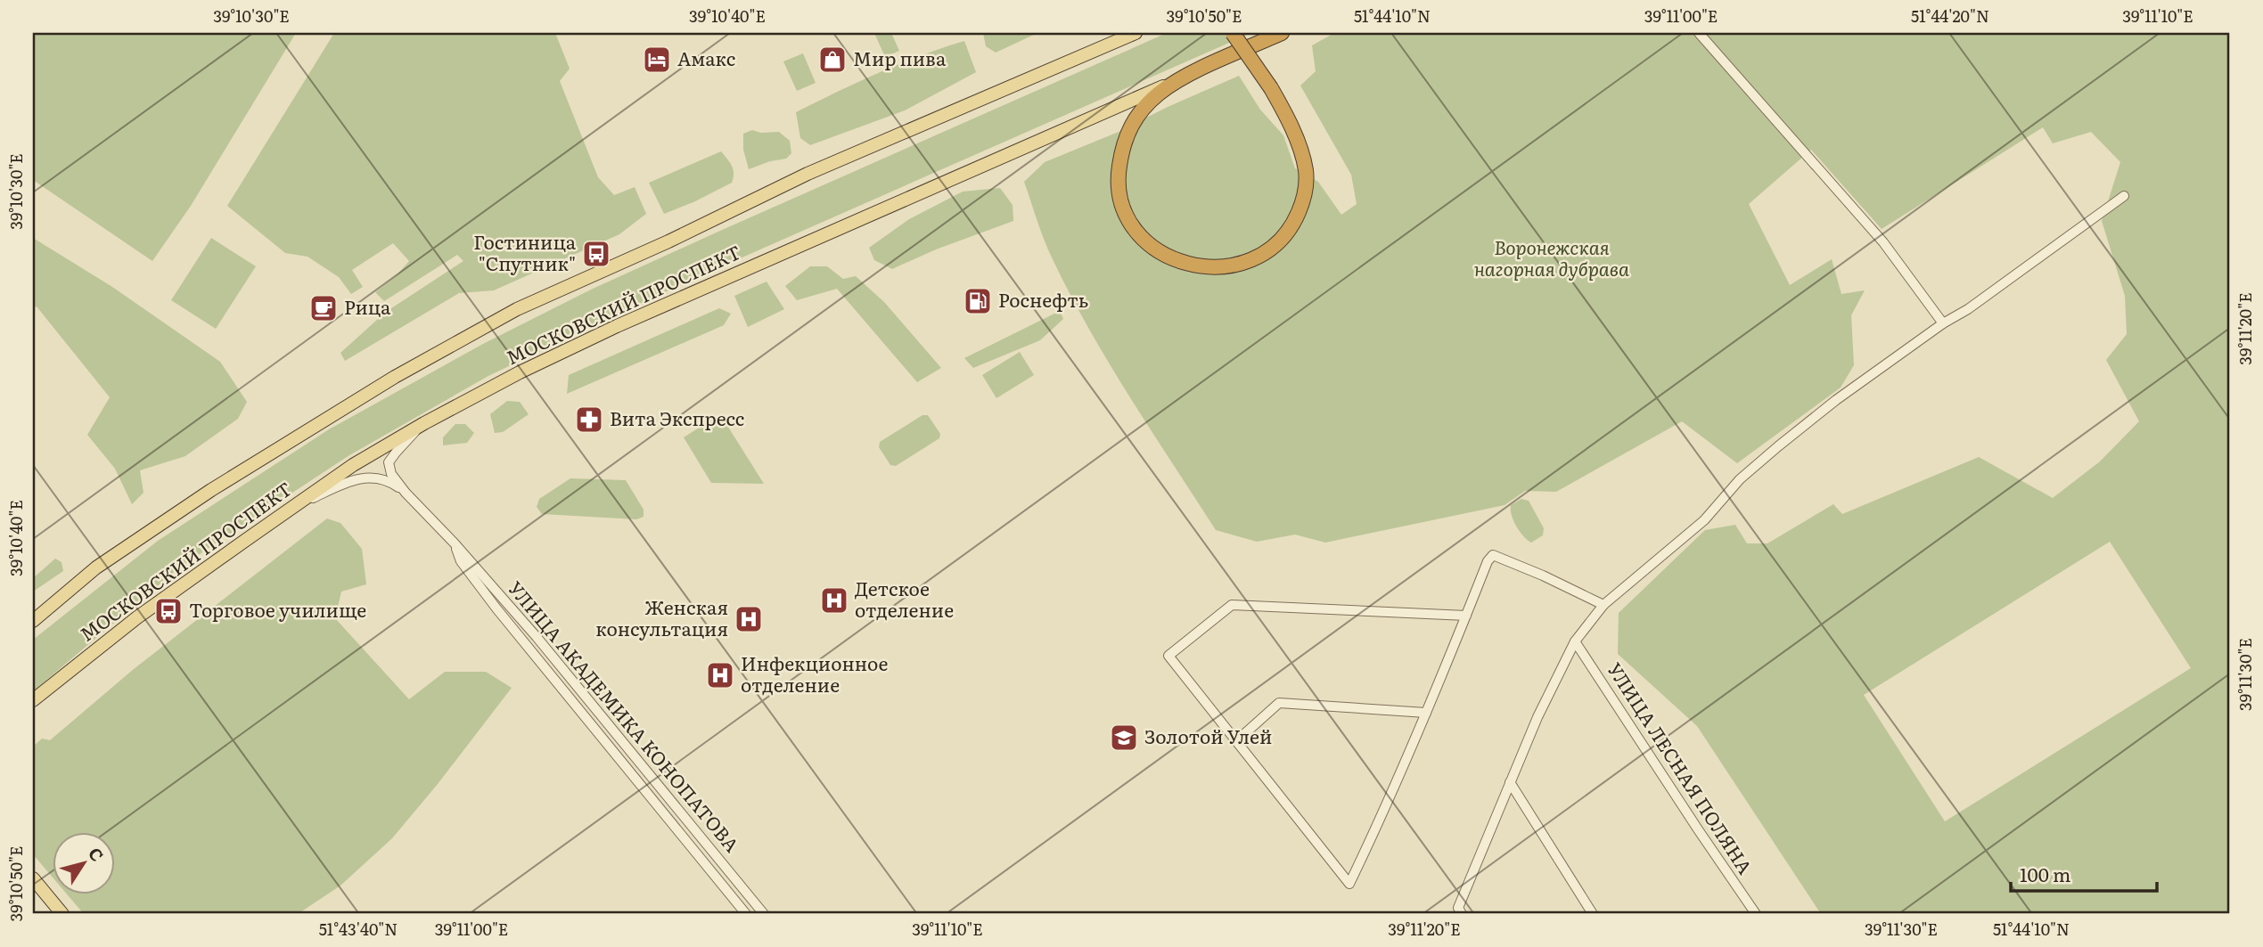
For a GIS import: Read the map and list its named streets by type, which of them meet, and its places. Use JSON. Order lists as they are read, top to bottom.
{
  "streets": {
    "highway": ["МОСКОВСКИЙ ПРОСПЕКТ"],
    "street": ["УЛИЦА АКАДЕМИКА КОНОПАТОВА", "УЛИЦА ЛЕСНАЯ ПОЛЯНА"]
  },
  "parks": ["Воронежская нагорная дубрава"],
  "places": {
    "hotel": ["Амакс"],
    "shop": ["Мир пива"],
    "bus stop": ["Гостиница \"Спутник\"", "Торговое училище"],
    "fuel station": ["Роснефть"],
    "cafe": ["Рица"],
    "pharmacy": ["Вита Экспресс"],
    "hospital": ["Детское отделение", "Женская консультация", "Инфекционное отделение"],
    "school or university": ["Золотой Улей"]
  },
  "scale_bar": "100 m",
  "north": "top right",
  "coordinates": [
    "39°10'30\"E",
    "39°10'40\"E",
    "39°10'50\"E",
    "51°44'10\"N",
    "39°11'00\"E",
    "51°44'20\"N",
    "39°11'10\"E",
    "39°11'20\"E",
    "39°11'30\"E",
    "51°43'40\"N"
  ]
}
